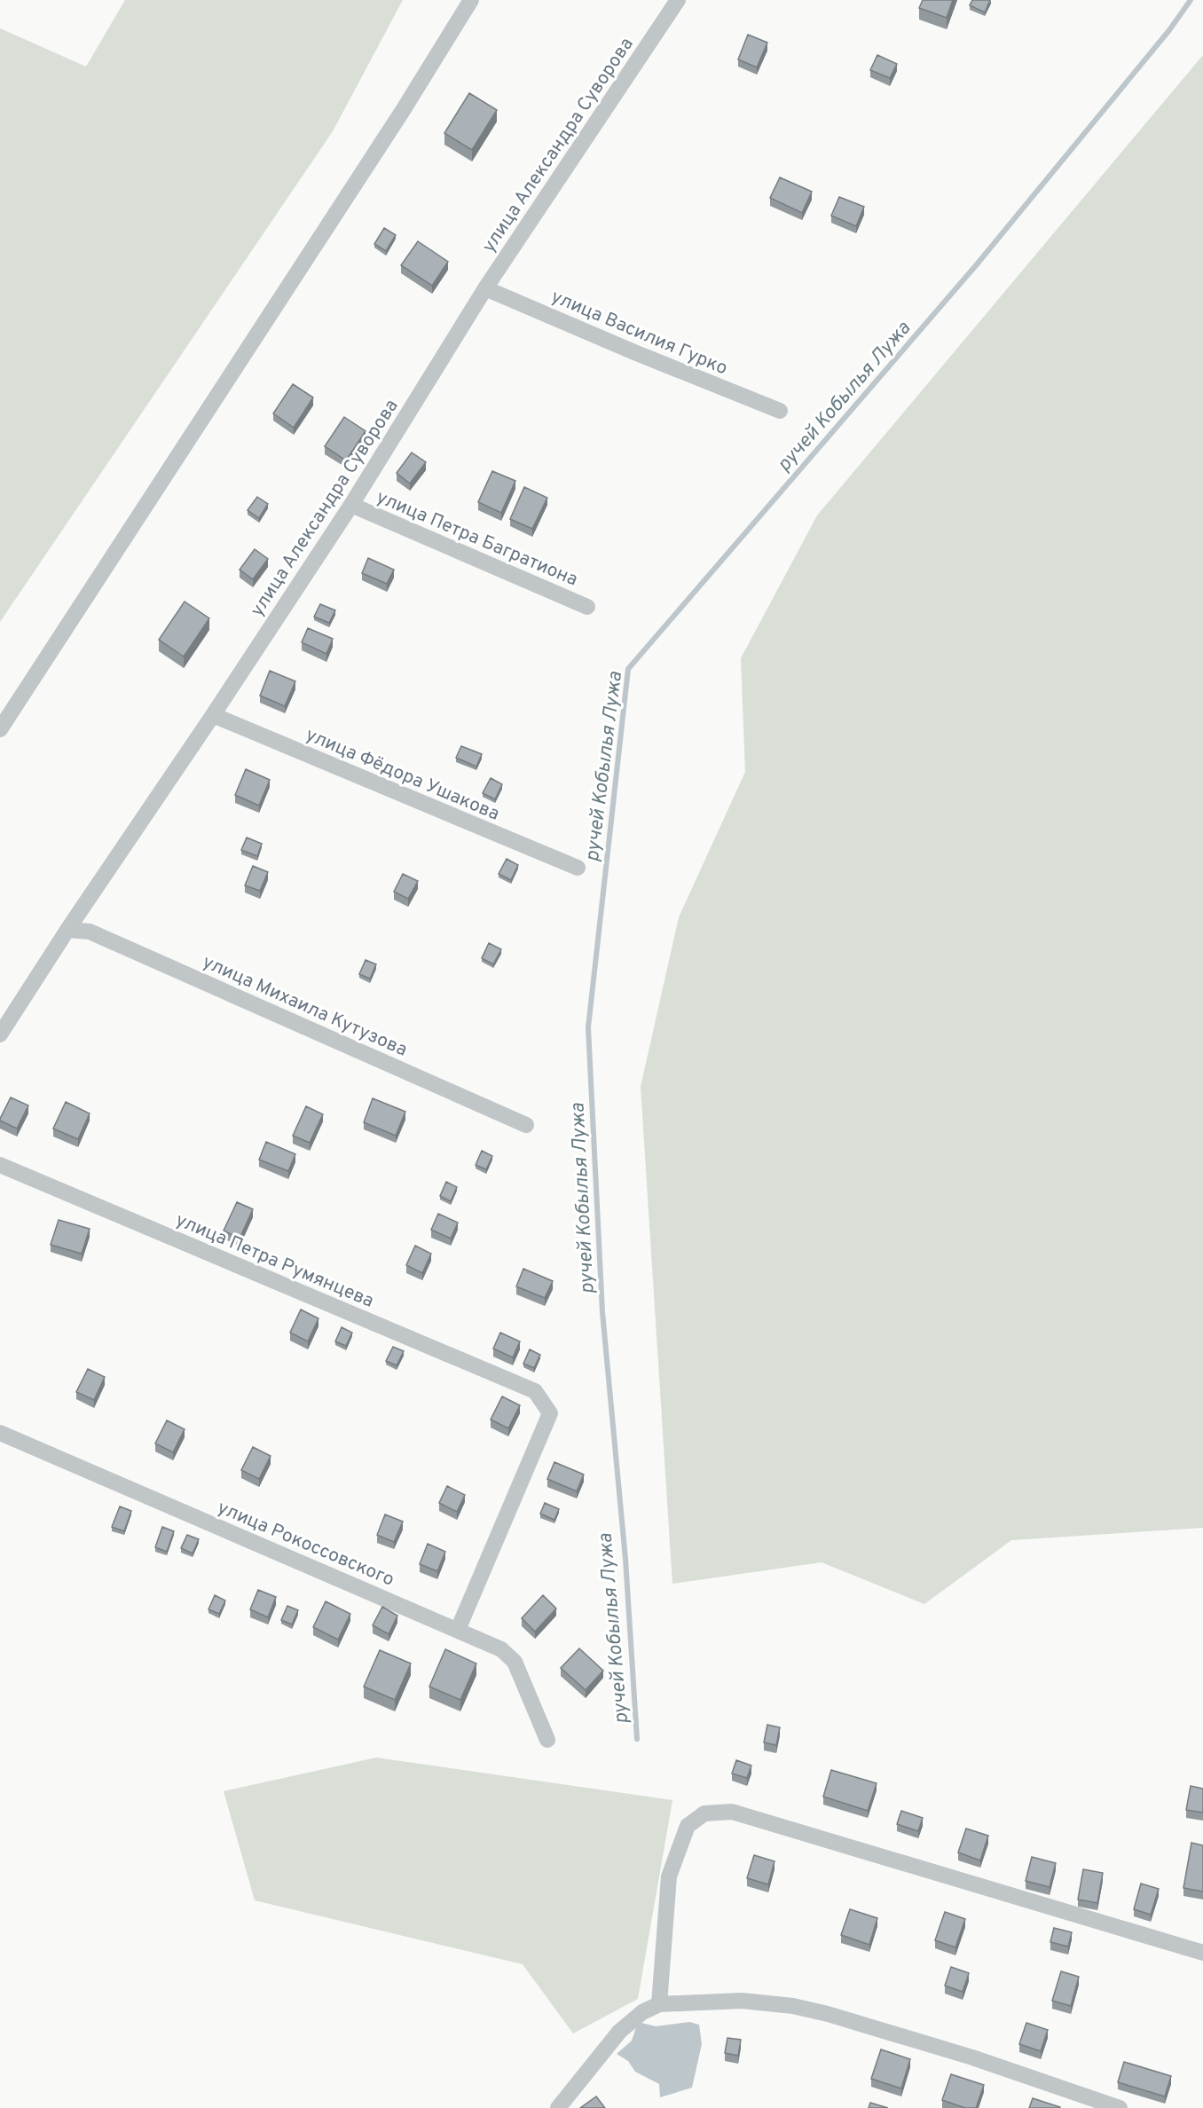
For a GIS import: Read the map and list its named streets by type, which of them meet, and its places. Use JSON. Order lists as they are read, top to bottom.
{
  "streets": {
    "street": [
      "улица Александра Суворова",
      "улица Василия Гурко",
      "улица Петра Багратиона",
      "улица Фёдора Ушакова",
      "улица Михаила Кутузова",
      "улица Петра Румянцева",
      "улица Рокоссовского"
    ]
  },
  "crossings": [
    ["улица Александра Суворова", "улица Василия Гурко"],
    ["улица Александра Суворова", "улица Петра Багратиона"],
    ["улица Александра Суворова", "улица Фёдора Ушакова"],
    ["улица Александра Суворова", "улица Михаила Кутузова"],
    ["улица Петра Румянцева", "улица Рокоссовского"]
  ],
  "water": ["ручей Кобылья Лужа"]
}
